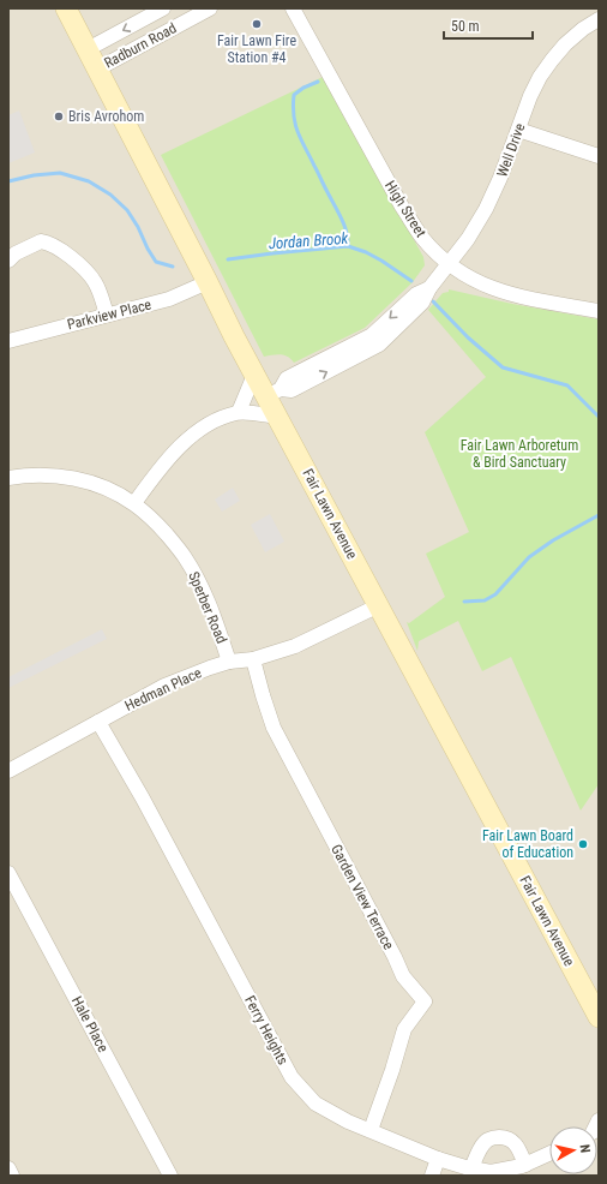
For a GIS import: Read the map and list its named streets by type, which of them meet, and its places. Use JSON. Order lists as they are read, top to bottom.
{
  "streets": {
    "main road": ["Fair Lawn Avenue"],
    "street": [
      "Radburn Road",
      "Well Drive",
      "High Street",
      "Parkview Place",
      "Sperber Road",
      "Hedman Place",
      "Garden View Terrace",
      "Hale Place",
      "Ferry Heights"
    ]
  },
  "crossings": [
    ["Radburn Road", "Fair Lawn Avenue"],
    ["Well Drive", "High Street"],
    ["Well Drive", "Fair Lawn Avenue"],
    ["Parkview Place", "Fair Lawn Avenue"],
    ["Fair Lawn Avenue", "Hedman Place"],
    ["Sperber Road", "Hedman Place"],
    ["Hedman Place", "Garden View Terrace"],
    ["Hedman Place", "Ferry Heights"],
    ["Garden View Terrace", "Ferry Heights"]
  ],
  "water": ["Jordan Brook"],
  "parks": ["Fair Lawn Arboretum & Bird Sanctuary"],
  "places": ["Fair Lawn Fire Station #4", "Bris Avrohom", "Fair Lawn Board of Education"],
  "scale_bar": "50 m",
  "north": "right"
}
